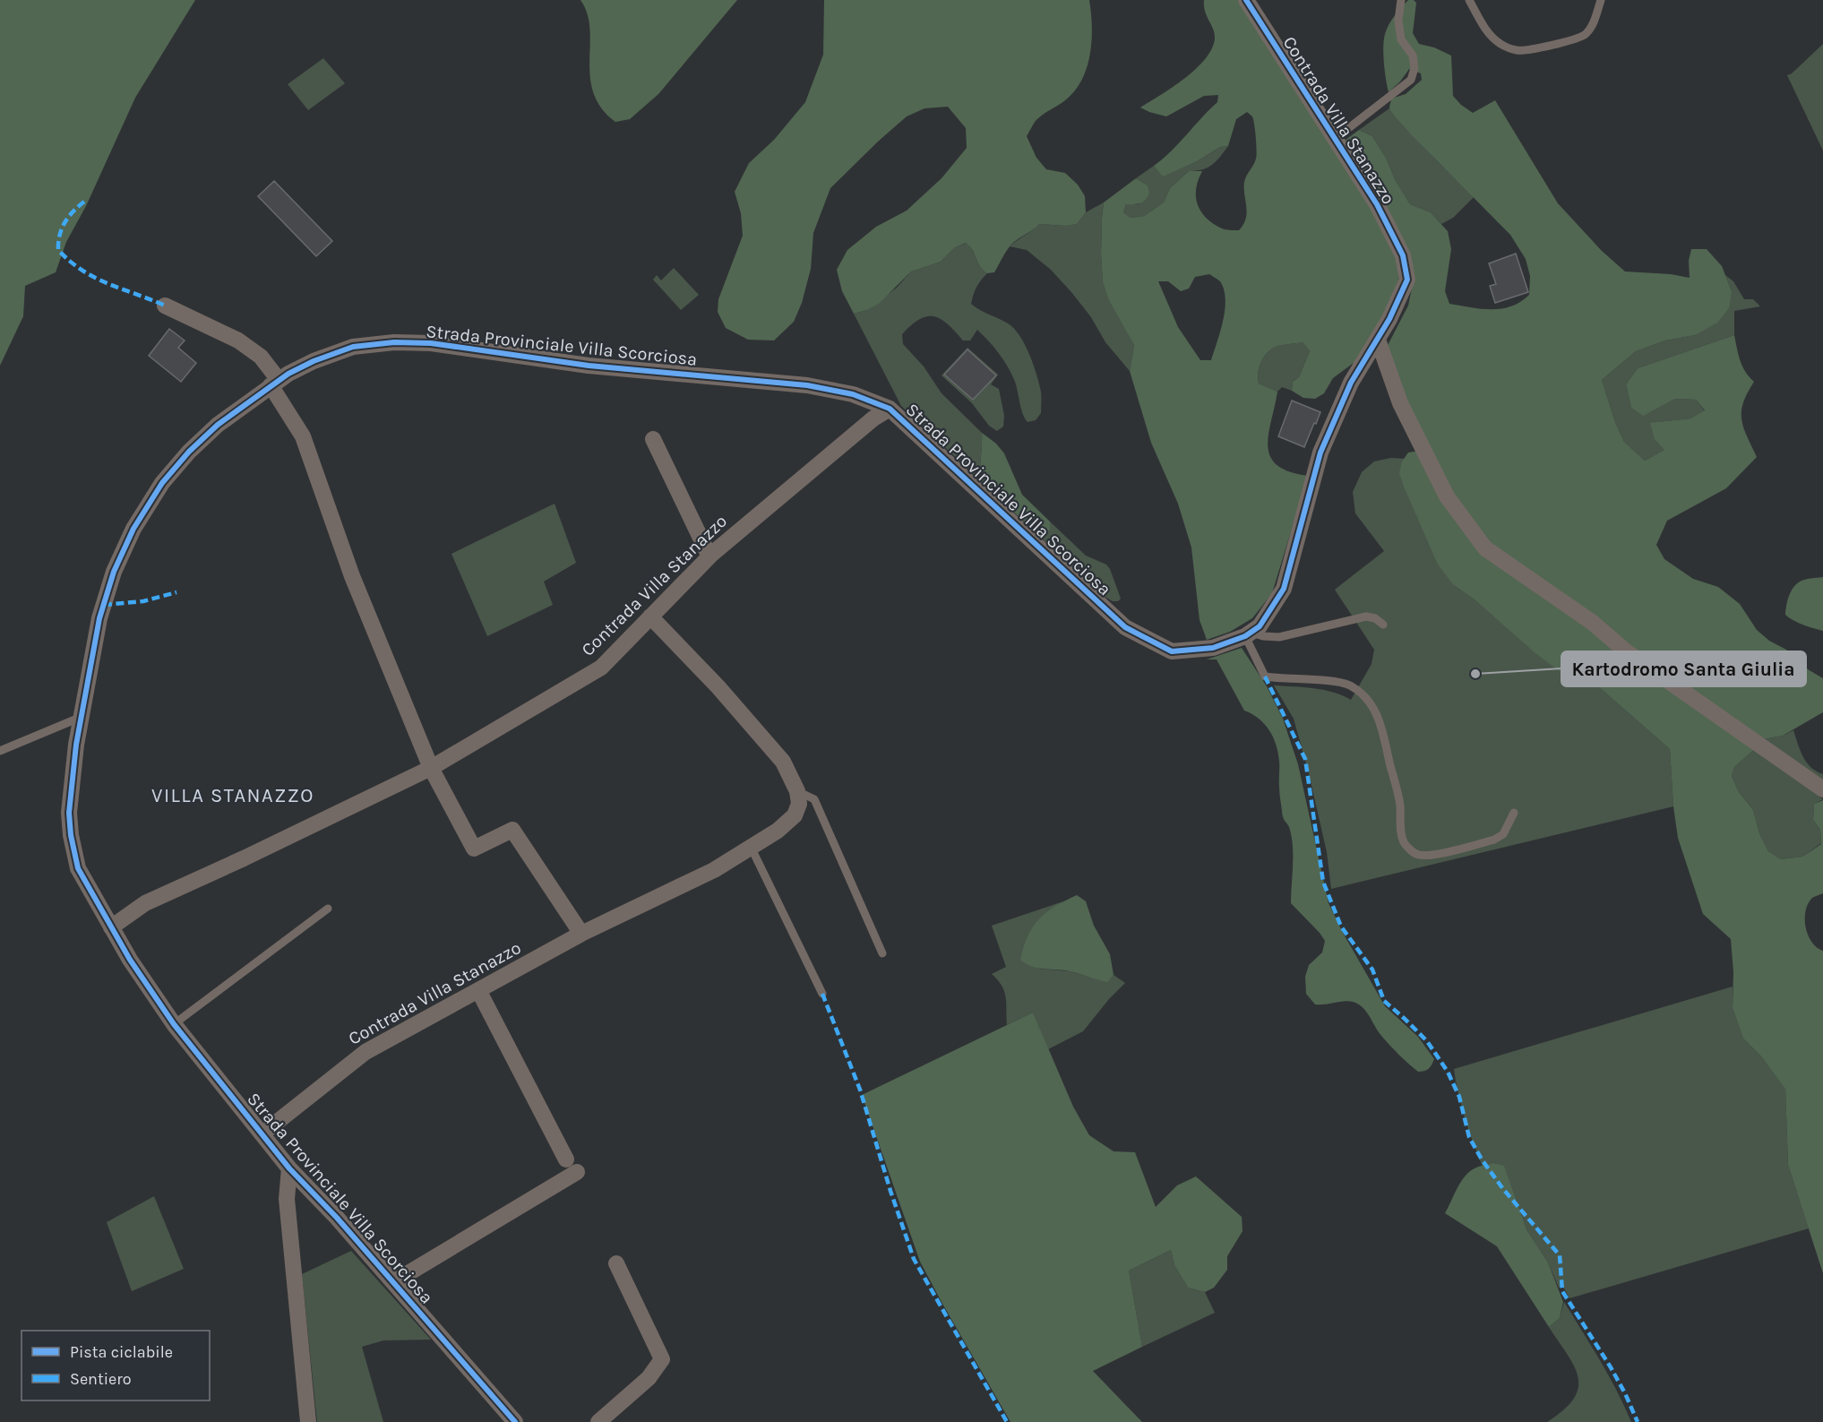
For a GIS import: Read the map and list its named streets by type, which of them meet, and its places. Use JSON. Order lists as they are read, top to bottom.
{
  "streets": {
    "street": ["Contrada Villa Stanazzo", "Strada Provinciale Villa Scorciosa"]
  },
  "crossings": [
    ["Contrada Villa Stanazzo", "Strada Provinciale Villa Scorciosa"]
  ],
  "districts": ["VILLA STANAZZO"],
  "places": ["Kartodromo Santa Giulia"],
  "legend": ["Pista ciclabile", "Sentiero"]
}
